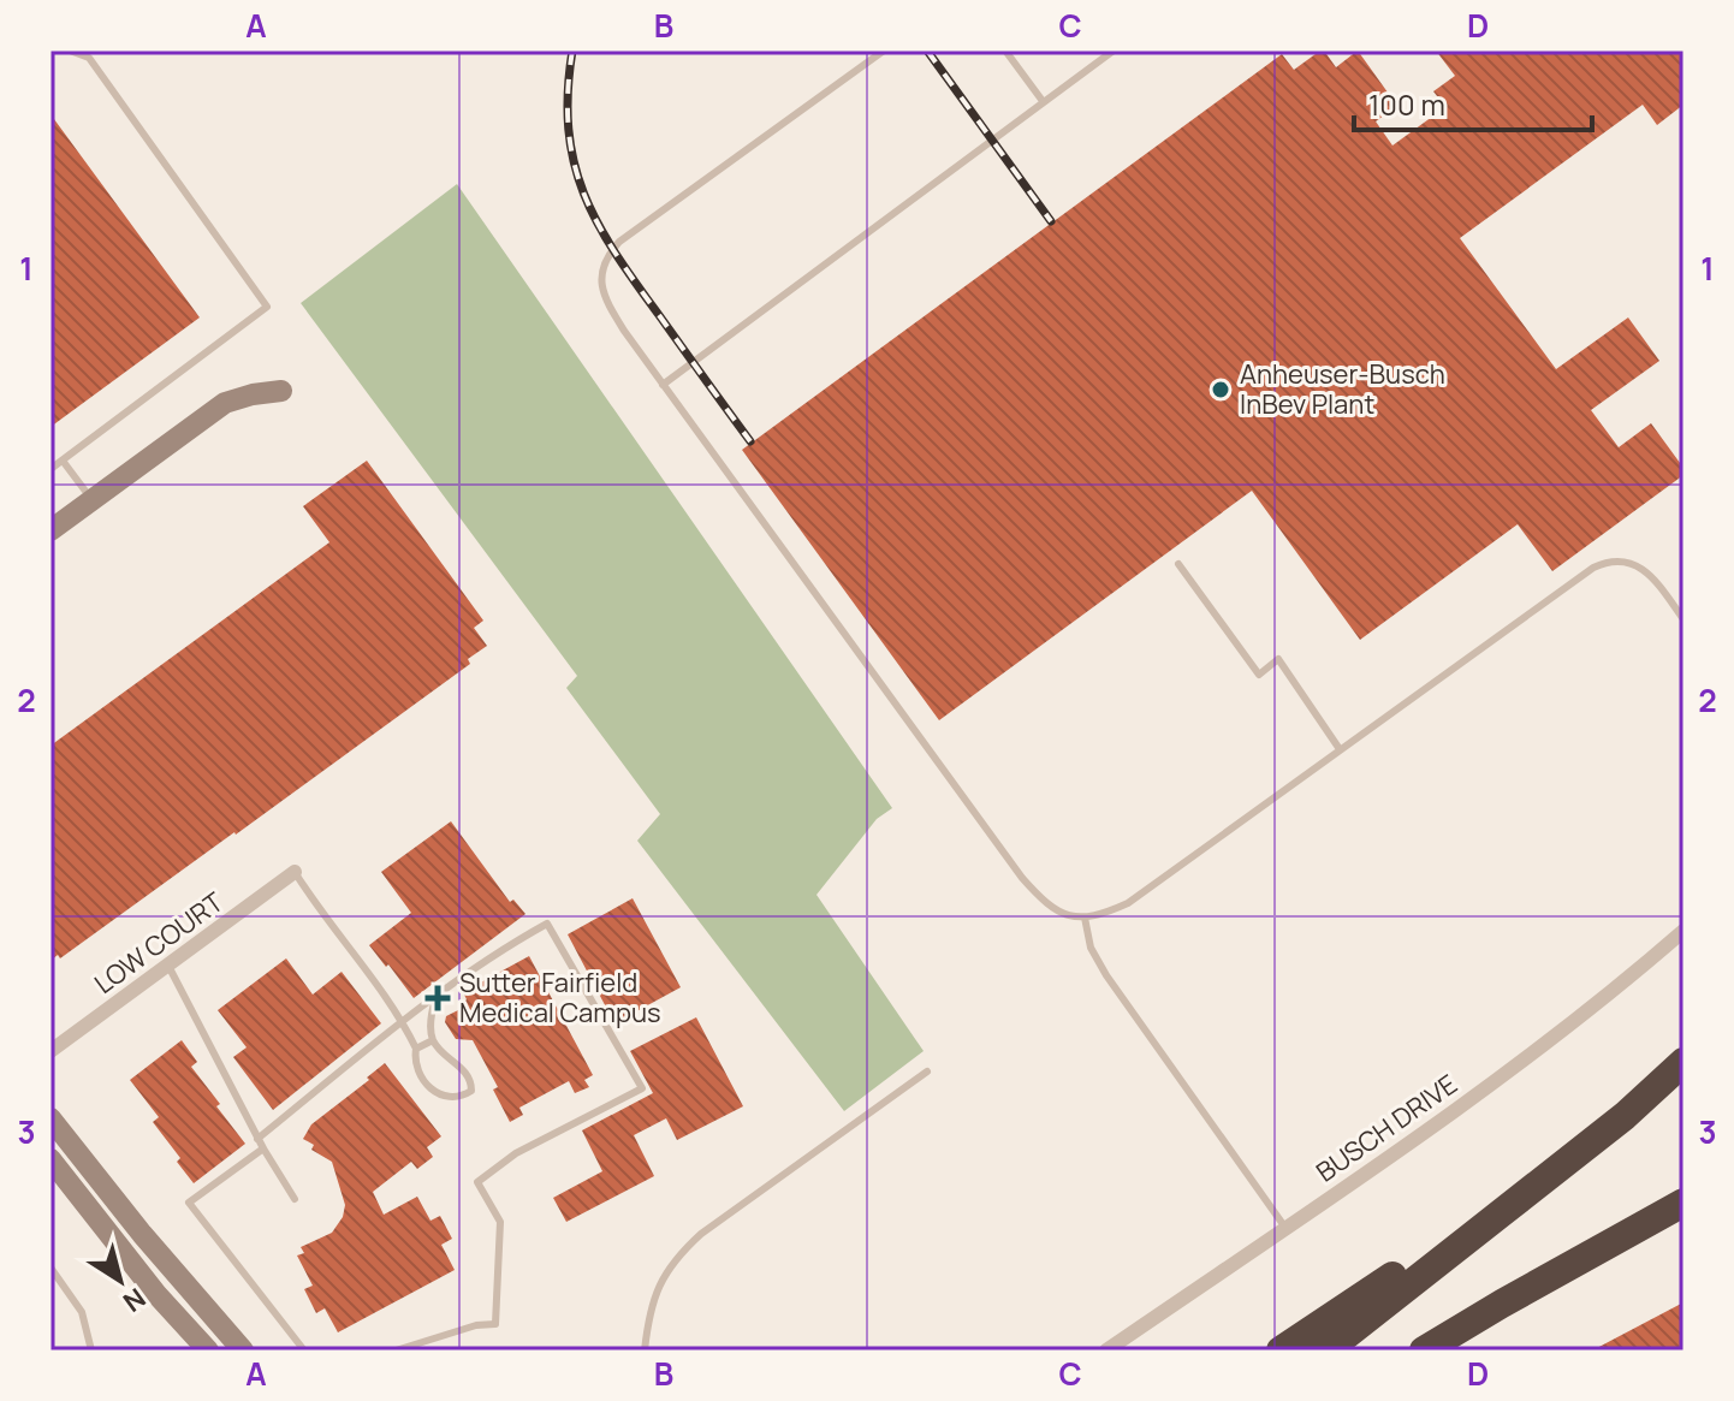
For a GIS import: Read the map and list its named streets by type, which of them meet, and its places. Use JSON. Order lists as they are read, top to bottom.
{
  "streets": {
    "street": ["LOW COURT", "BUSCH DRIVE"]
  },
  "places": {
    "other": ["Anheuser-Busch InBev Plant"],
    "health": ["Sutter Fairfield Medical Campus"]
  },
  "scale_bar": "100 m",
  "north": "bottom right",
  "grid": {
    "columns": [
      "A",
      "B",
      "C",
      "D"
    ],
    "rows": ["1", "2", "3"]
  }
}
